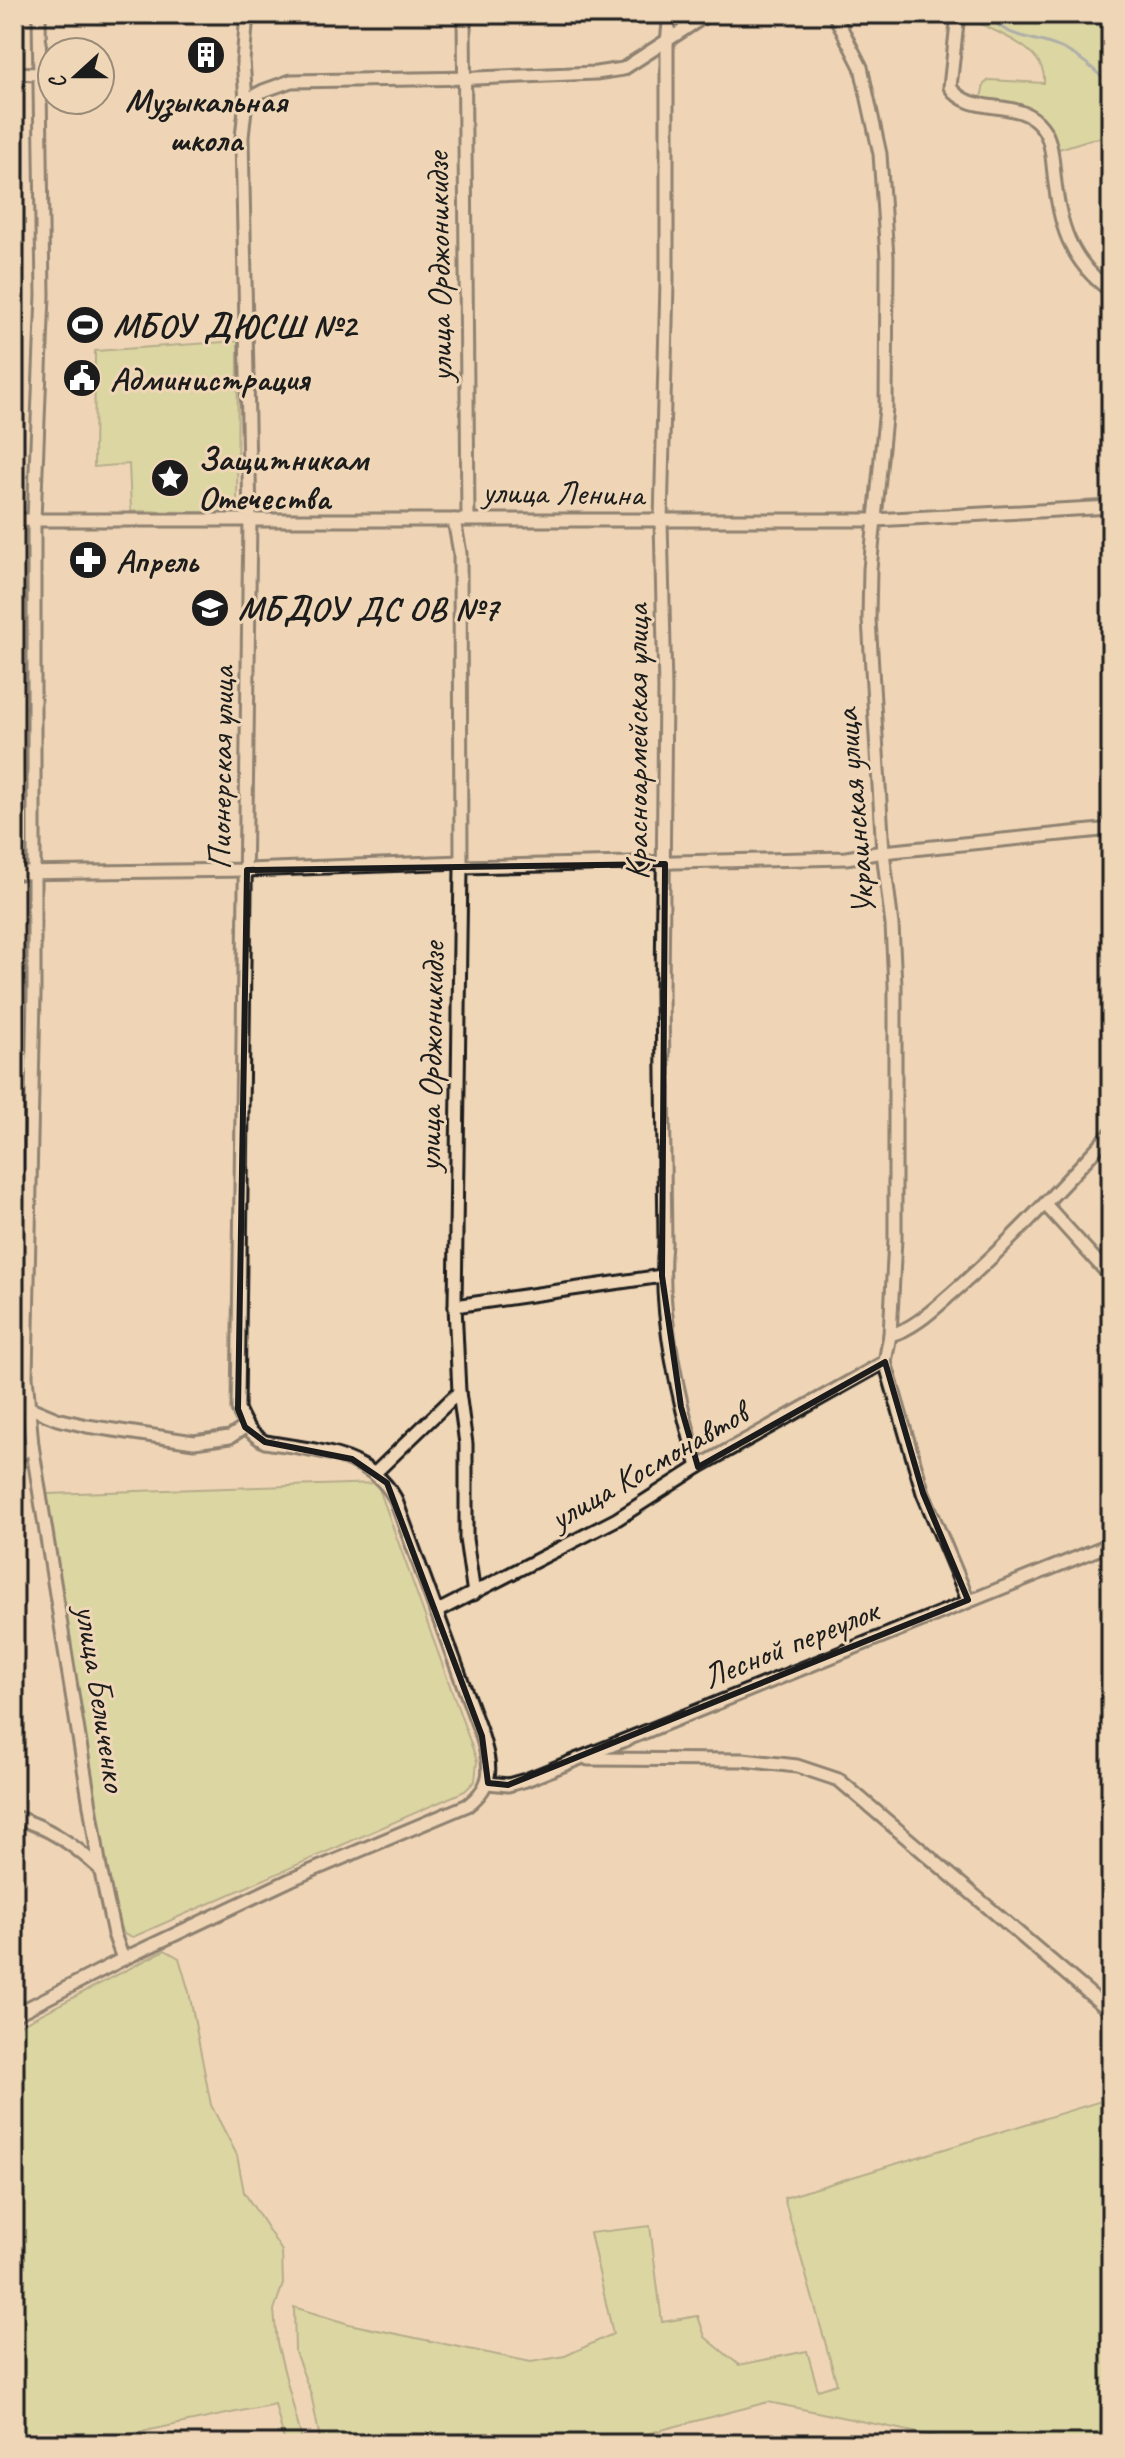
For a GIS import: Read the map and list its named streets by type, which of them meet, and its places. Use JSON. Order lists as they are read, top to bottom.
{
  "streets": {
    "street": [
      "улица Орджоникидзе",
      "улица Ленина",
      "Красноармейская улица",
      "Пионерская улица",
      "Украинская улица",
      "улица Космонавтов",
      "Лесной переулок",
      "улица Беличенко"
    ]
  },
  "crossings": [
    ["улица Орджоникидзе", "улица Ленина"],
    ["улица Орджоникидзе", "улица Космонавтов"],
    ["улица Ленина", "Красноармейская улица"],
    ["улица Ленина", "Пионерская улица"],
    ["улица Ленина", "Украинская улица"],
    ["улица Ленина", "улица Беличенко"],
    ["Красноармейская улица", "улица Космонавтов"],
    ["Украинская улица", "улица Космонавтов"],
    ["Украинская улица", "Лесной переулок"]
  ],
  "places": {
    "building": ["Музыкальная школа"],
    "sports": ["МБОУ ДЮСШ №2"],
    "public building": ["Администрация"],
    "place": ["Защитникам Отечества"],
    "pharmacy": ["Апрель"],
    "school or university": ["МБДОУ ДС ОВ №7"]
  },
  "north": "left"
}
